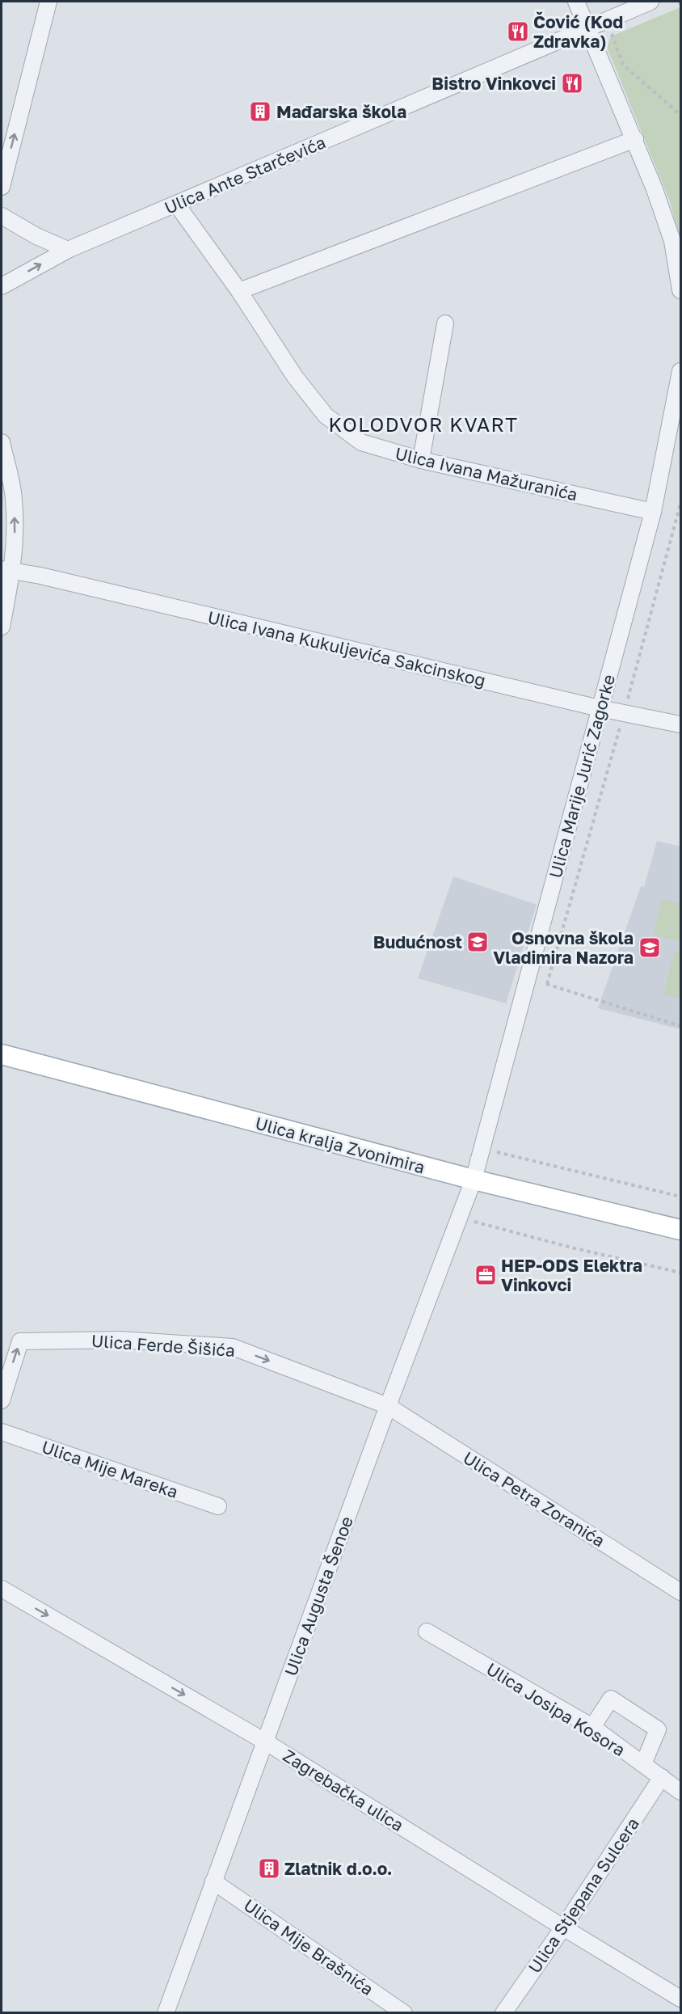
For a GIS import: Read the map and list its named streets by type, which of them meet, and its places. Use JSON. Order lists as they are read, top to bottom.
{
  "streets": {
    "main road": ["Ulica kralja Zvonimira"],
    "street": [
      "Ulica Ante Starčevića",
      "Ulica Ivana Mažuranića",
      "Ulica Ivana Kukuljevića Sakcinskog",
      "Ulica Marije Jurić Zagorke",
      "Ulica Ferde Šišića",
      "Ulica Mije Mareka",
      "Ulica Petra Zoranića",
      "Ulica Augusta Šenoe",
      "Ulica Josipa Kosora",
      "Zagrebačka ulica",
      "Ulica Stjepana Sulcera",
      "Ulica Mije Brašnića"
    ]
  },
  "crossings": [
    ["Ulica Ante Starčevića", "Ulica Ivana Mažuranića"],
    ["Ulica Ivana Mažuranića", "Ulica Marije Jurić Zagorke"],
    ["Ulica Ivana Kukuljevića Sakcinskog", "Ulica Marije Jurić Zagorke"],
    ["Ulica Marije Jurić Zagorke", "Ulica kralja Zvonimira"],
    ["Ulica Marije Jurić Zagorke", "Ulica Augusta Šenoe"],
    ["Ulica kralja Zvonimira", "Ulica Augusta Šenoe"],
    ["Ulica Ferde Šišića", "Ulica Petra Zoranića"],
    ["Ulica Ferde Šišića", "Ulica Augusta Šenoe"],
    ["Ulica Petra Zoranića", "Ulica Augusta Šenoe"],
    ["Ulica Augusta Šenoe", "Zagrebačka ulica"],
    ["Ulica Augusta Šenoe", "Ulica Mije Brašnića"],
    ["Ulica Josipa Kosora", "Ulica Stjepana Sulcera"],
    ["Zagrebačka ulica", "Ulica Stjepana Sulcera"]
  ],
  "one_way": ["Ulica Ferde Šišića", "Zagrebačka ulica"],
  "districts": ["KOLODVOR KVART"],
  "places": {
    "restaurant": ["Čović (Kod Zdravka)", "Bistro Vinkovci"],
    "building": ["Mađarska škola", "Zlatnik d.o.o."],
    "school or university": ["Budućnost", "Osnovna škola Vladimira Nazora"],
    "office": ["HEP-ODS Elektra Vinkovci"]
  }
}
